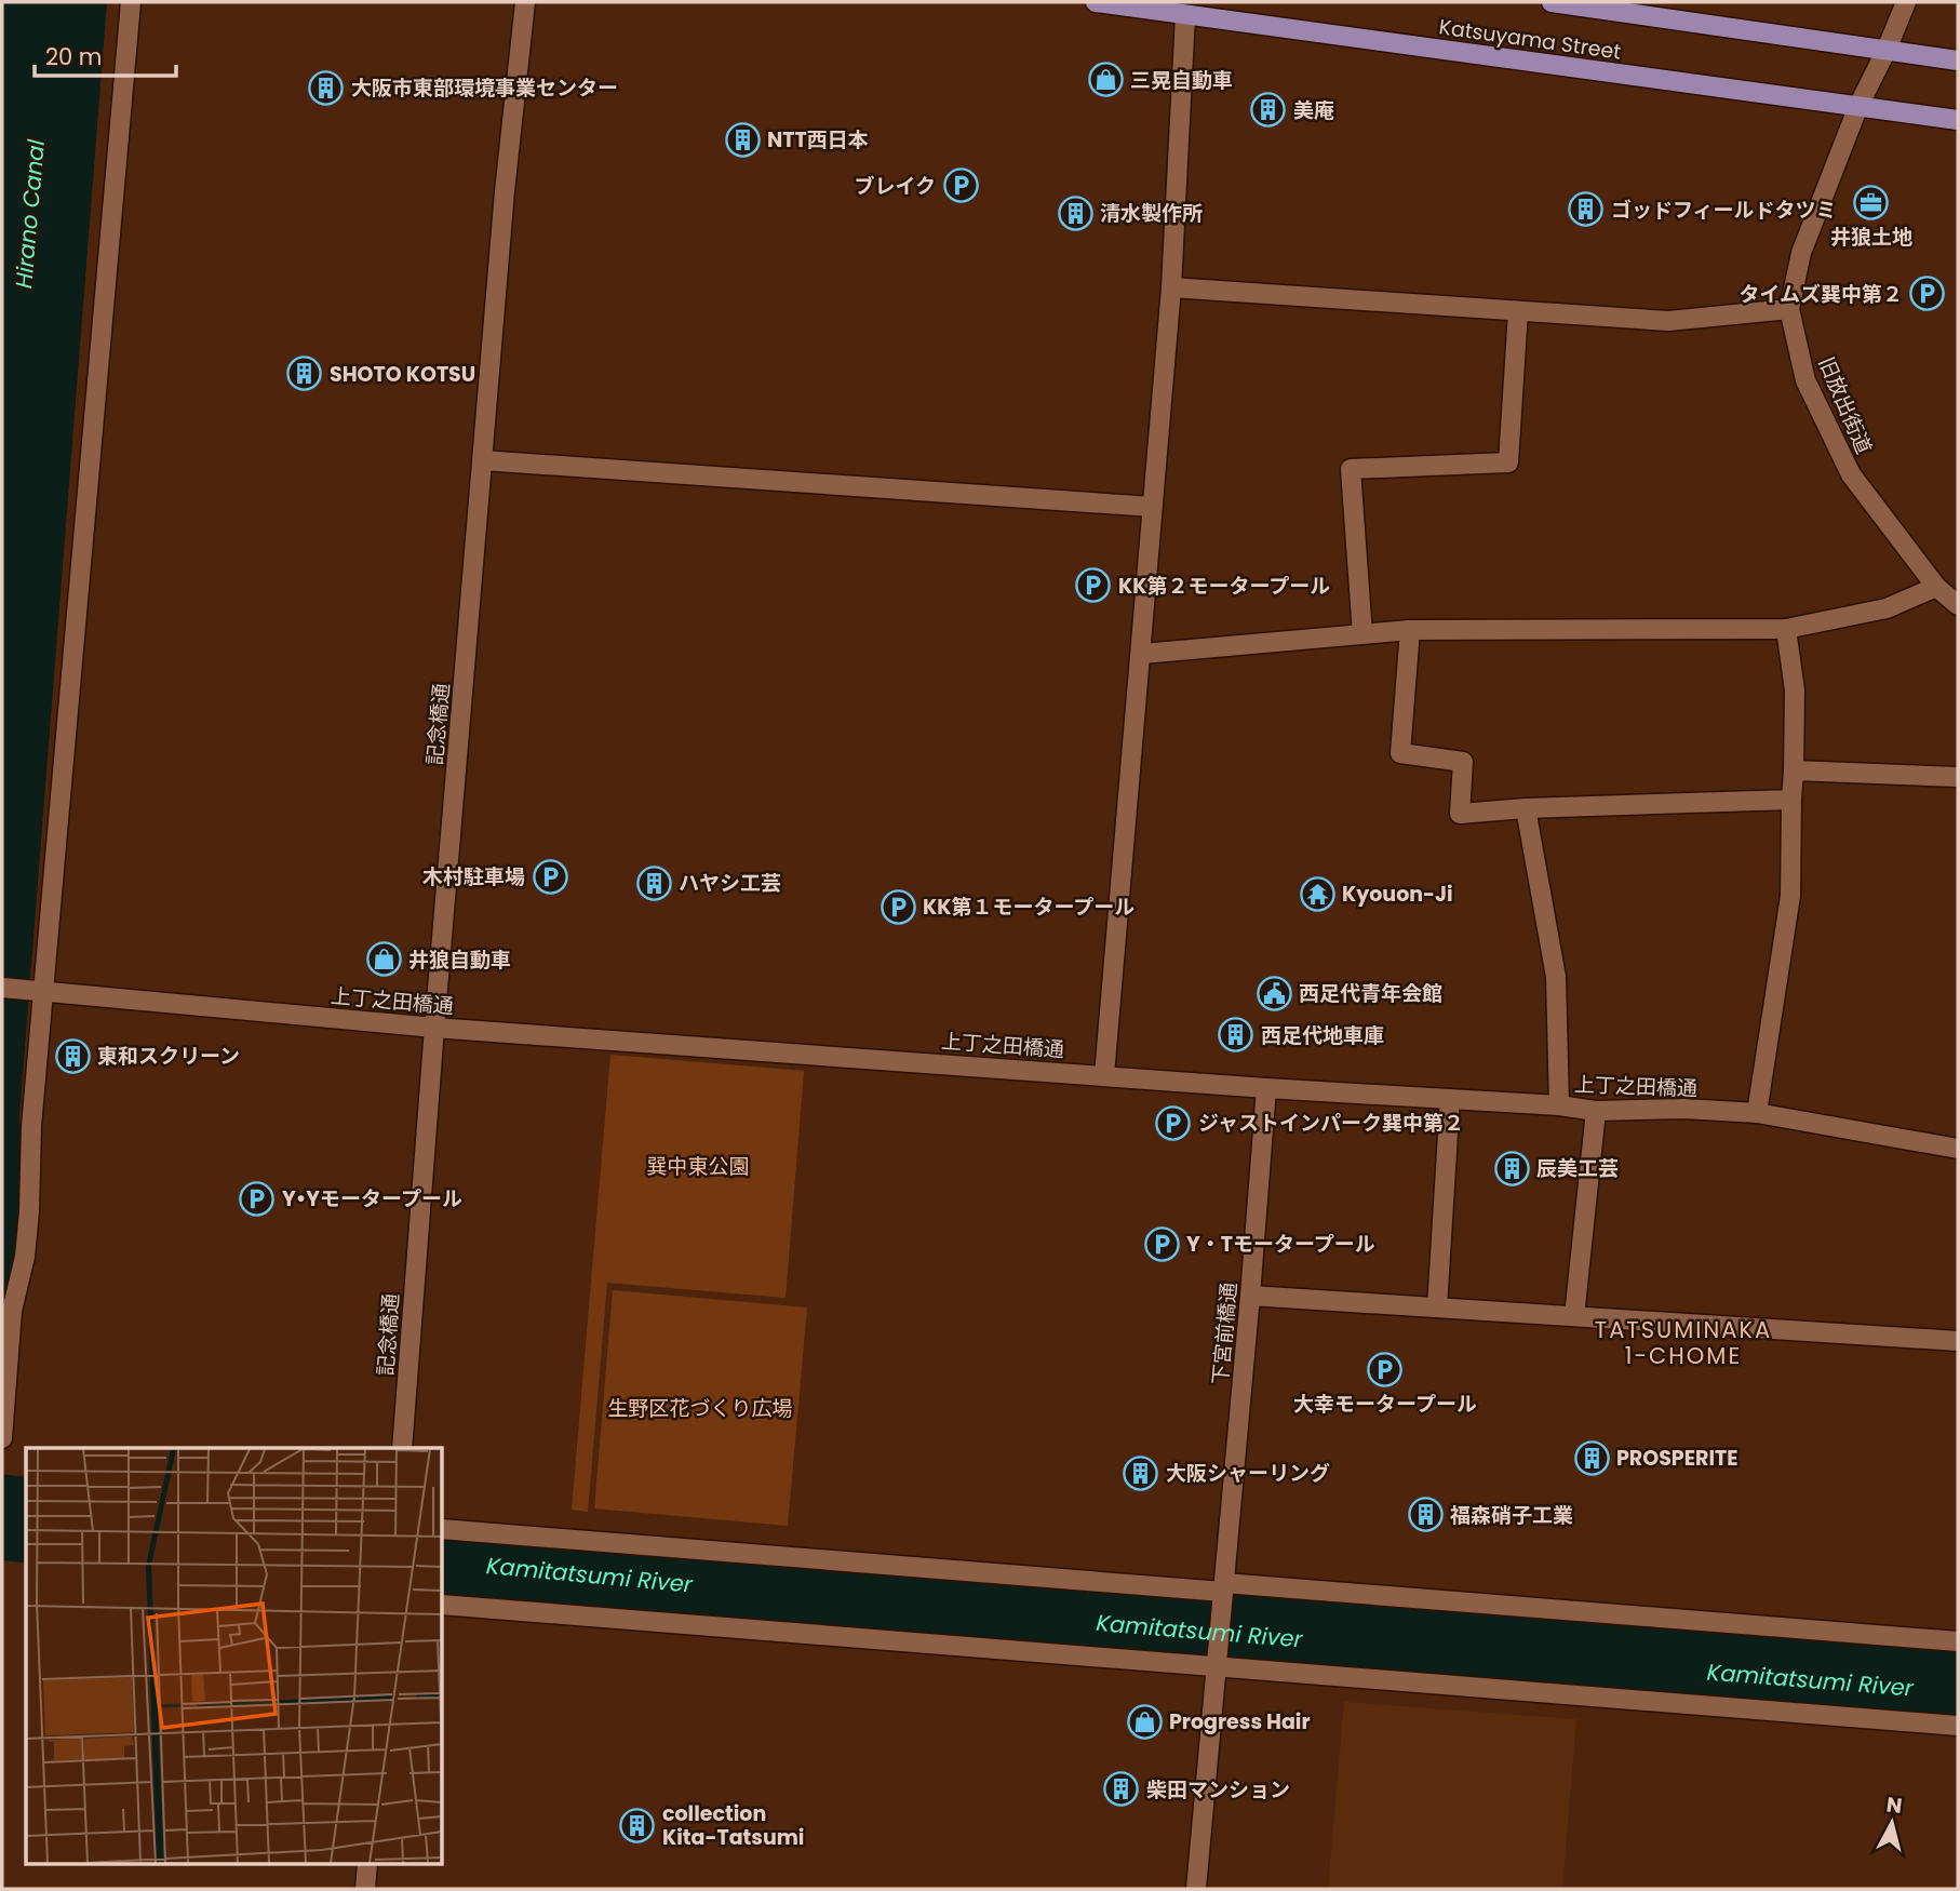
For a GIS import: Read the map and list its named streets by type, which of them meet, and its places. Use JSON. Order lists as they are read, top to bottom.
{
  "streets": {
    "main road": ["Katsuyama Street"],
    "street": [
      "旧放出街道",
      "記念橋通",
      "上丁之田橋通",
      "下宮前橋通"
    ]
  },
  "crossings": [
    ["Katsuyama Street", "旧放出街道"],
    ["記念橋通", "上丁之田橋通"],
    ["上丁之田橋通", "下宮前橋通"]
  ],
  "districts": ["TATSUMINAKA 1-CHOME"],
  "water": ["Hirano Canal", "Kamitatsumi River"],
  "parks": ["巽中東公園", "生野区花づくり広場"],
  "places": {
    "shop": ["三晃自動車", "井狼自動車", "Progress Hair"],
    "building": [
      "大阪市東部環境事業センター",
      "美庵",
      "NTT西日本",
      "ゴッドフィールドタツミ",
      "清水製作所",
      "SHOTO KOTSU",
      "ハヤシ工芸",
      "西足代地車庫",
      "東和スクリーン",
      "辰美工芸",
      "PROSPERITE",
      "大阪シャーリング",
      "福森硝子工業",
      "柴田マンション",
      "collection Kita-Tatsumi"
    ],
    "parking": [
      "ブレイク",
      "タイムズ巽中第２",
      "KK第２モータープール",
      "木村駐車場",
      "KK第１モータープール",
      "ジャストインパーク巽中第２",
      "Y•Yモータープール",
      "Y・Tモータープール",
      "大幸モータープール"
    ],
    "office": ["井狼土地"],
    "temple": ["Kyouon-Ji"],
    "public building": ["西足代青年会館"]
  },
  "scale_bar": "20 m",
  "north": "top"
}
